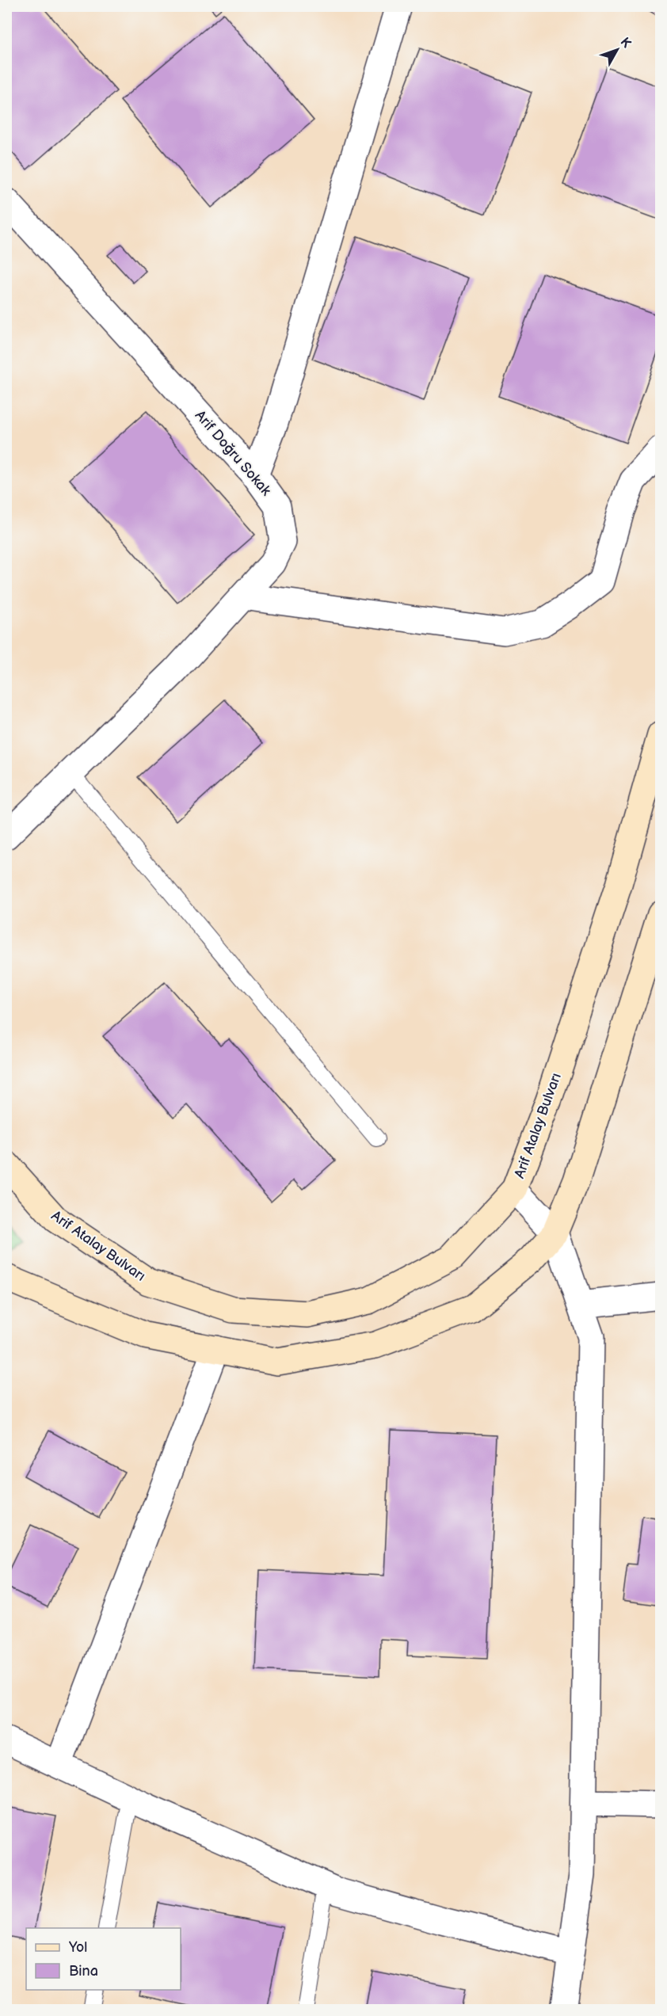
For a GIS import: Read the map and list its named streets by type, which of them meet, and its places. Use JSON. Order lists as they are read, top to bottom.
{
  "streets": {
    "main road": ["Arif Atalay Bulvarı"],
    "street": ["Arif Doğru Sokak"]
  },
  "legend": ["Yol", "Bina"],
  "north": "top right"
}
